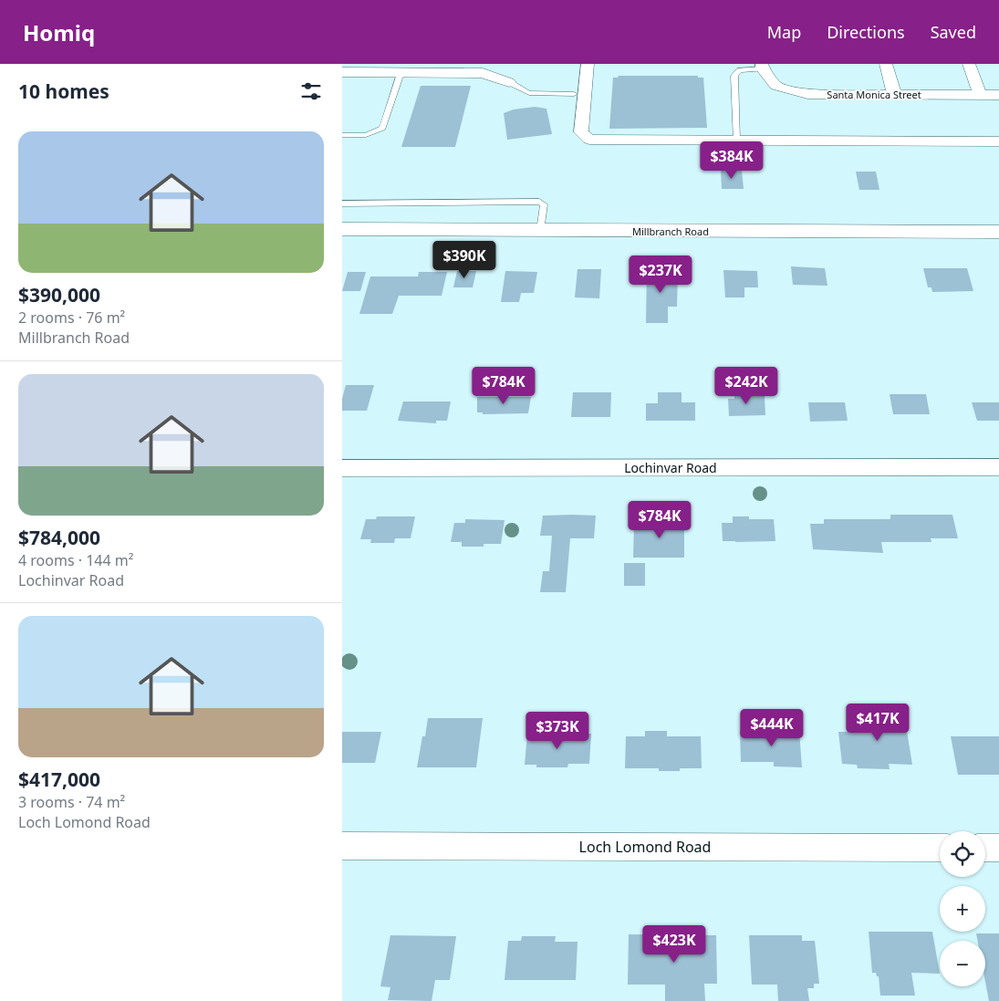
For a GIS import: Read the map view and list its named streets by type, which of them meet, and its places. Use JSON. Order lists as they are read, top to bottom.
{
  "streets": {
    "main road": ["Millbranch Road"],
    "street": ["Santa Monica Street", "Lochinvar Road", "Loch Lomond Road"]
  },
  "page": {
    "header": "Homiq",
    "nav": ["Map", "Directions", "Saved"],
    "heading": "10 homes",
    "list": [
      {
        "name": "$390,000",
        "note": "2 rooms · 76 m² · Millbranch Road"
      },
      {
        "name": "$784,000",
        "note": "4 rooms · 144 m² · Lochinvar Road"
      },
      {
        "name": "$417,000",
        "note": "3 rooms · 74 m² · Loch Lomond Road"
      }
    ],
    "price": [
      "$384K",
      "$390K",
      "$237K",
      "$784K",
      "$242K",
      "$784K",
      "$417K",
      "$444K",
      "$373K",
      "$423K"
    ],
    "map_buttons": ["+", "−"]
  }
}
